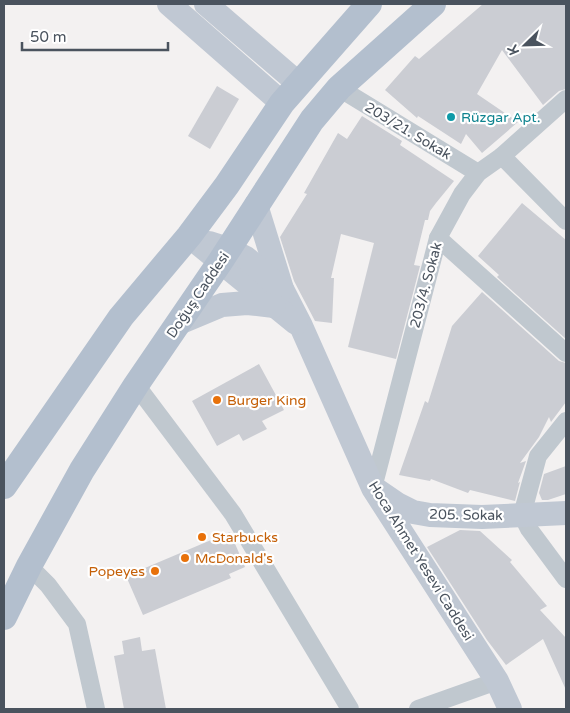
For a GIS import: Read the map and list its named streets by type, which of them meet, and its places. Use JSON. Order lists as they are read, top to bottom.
{
  "streets": {
    "main road": ["Doğuş Caddesi", "205. Sokak", "Hoca Ahmet Yesevi Caddesi"],
    "street": ["203/21. Sokak", "203/4. Sokak"]
  },
  "crossings": [
    ["203/21. Sokak", "203/4. Sokak"],
    ["203/21. Sokak", "Doğuş Caddesi"],
    ["203/4. Sokak", "205. Sokak"],
    ["203/4. Sokak", "Hoca Ahmet Yesevi Caddesi"],
    ["205. Sokak", "Hoca Ahmet Yesevi Caddesi"]
  ],
  "places": [
    "Rüzgar Apt.",
    "Burger King",
    "Starbucks",
    "McDonald's",
    "Popeyes"
  ],
  "scale_bar": "50 m",
  "north": "bottom left"
}
